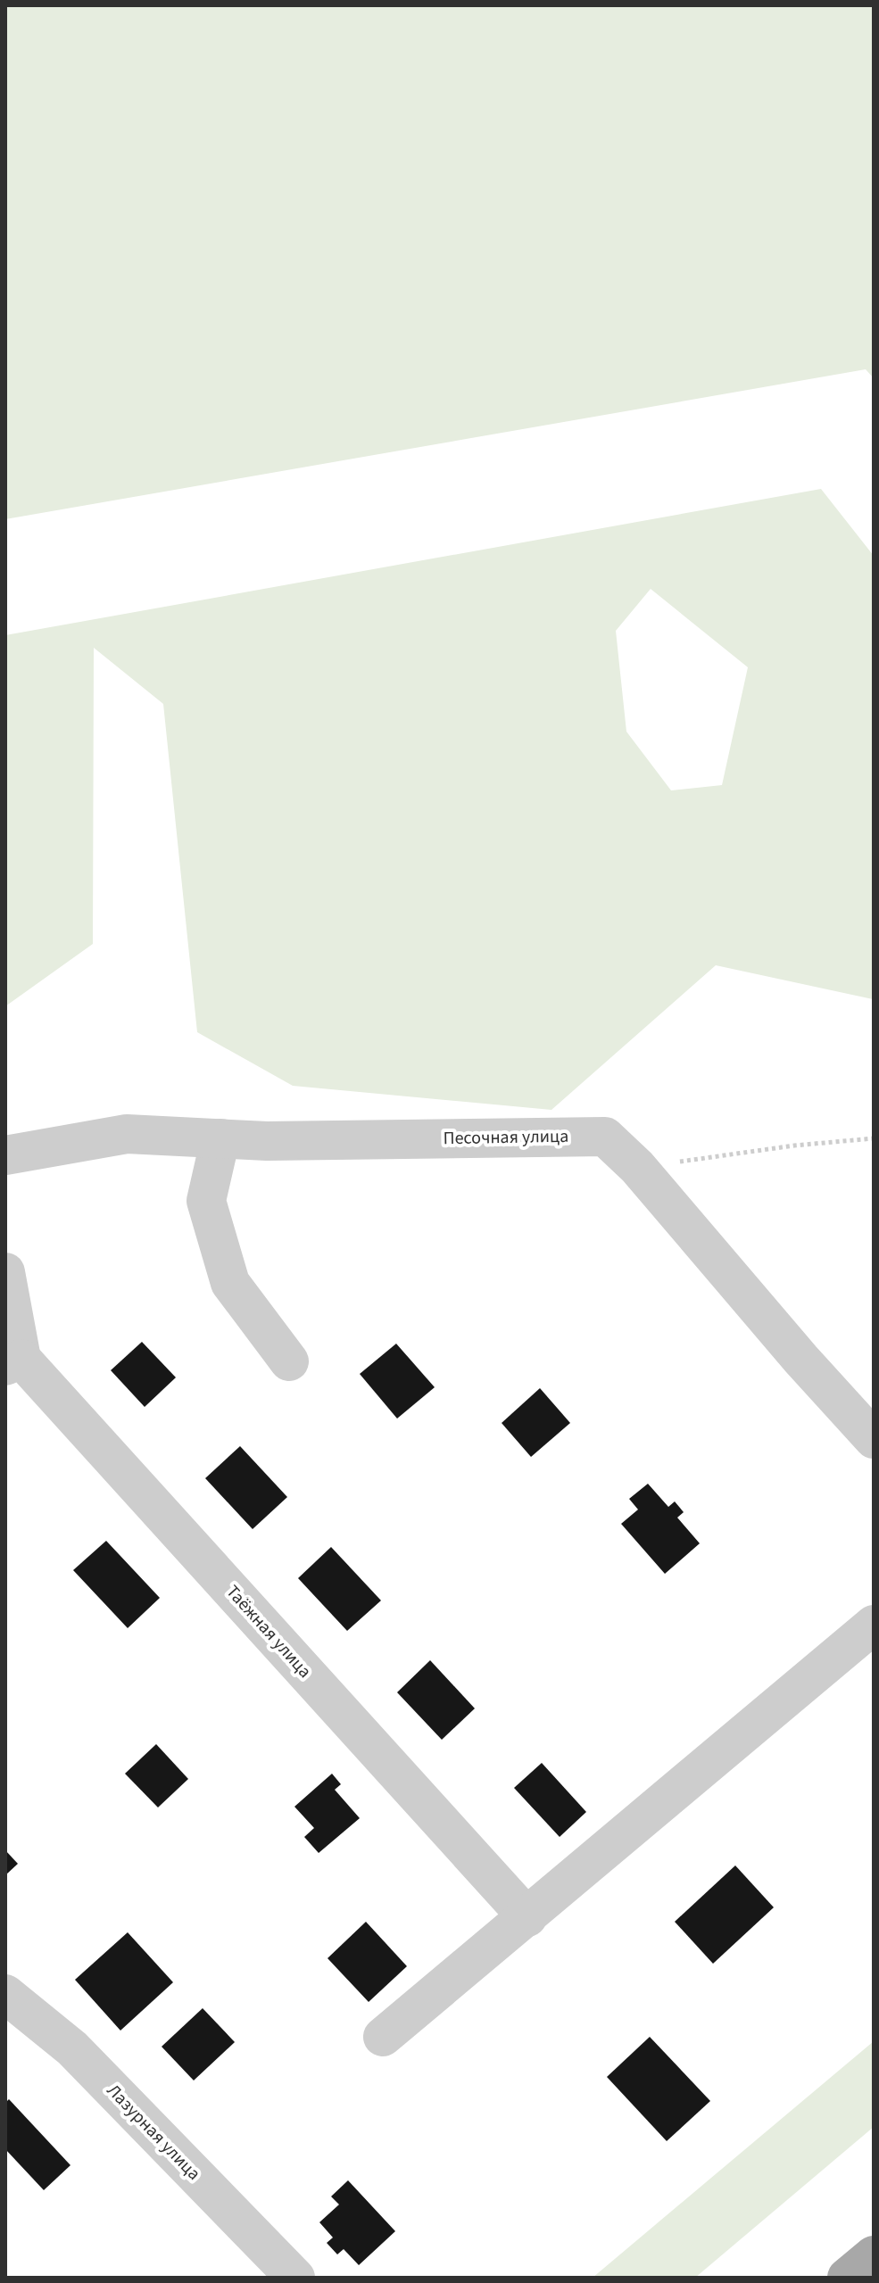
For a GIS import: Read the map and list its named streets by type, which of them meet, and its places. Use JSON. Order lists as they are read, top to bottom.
{
  "streets": {
    "street": ["Песочная улица", "Таёжная улица", "Лазурная улица"]
  }
}
